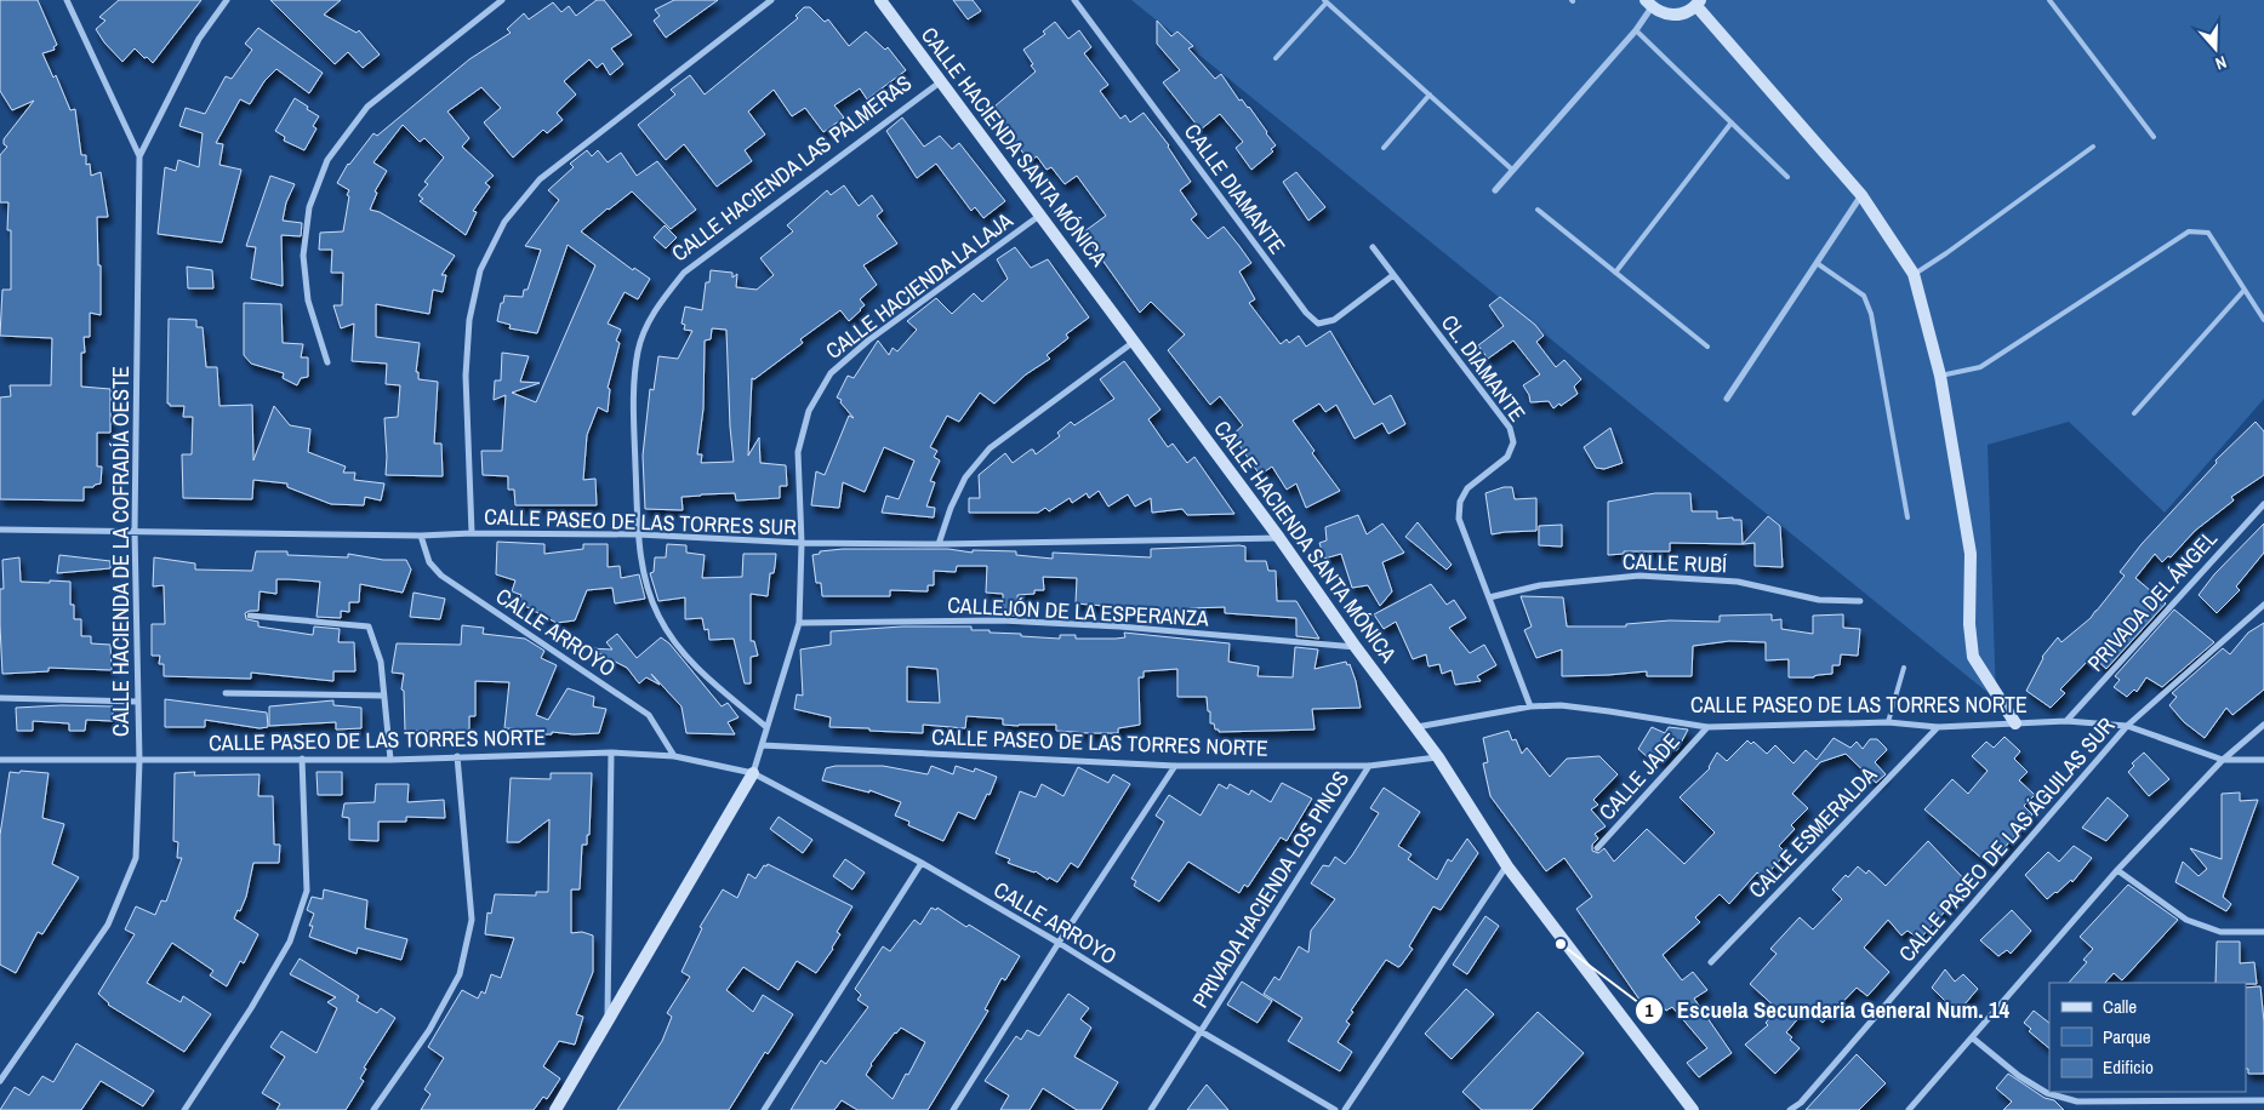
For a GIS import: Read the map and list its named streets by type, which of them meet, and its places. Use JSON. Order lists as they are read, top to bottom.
{
  "streets": {
    "street": [
      "CALLE HACIENDA SANTA MÓNICA",
      "CALLE HACIENDA LAS PALMERAS",
      "CALLE DIAMANTE",
      "CALLE HACIENDA LA LAJA",
      "CL. DIAMANTE",
      "CALLE PASEO DE LAS TORRES SUR",
      "CALLE HACIENDA DE LA COFRADÍA OESTE",
      "CALLE RUBÍ",
      "PRIVADA DEL ÁNGEL",
      "CALLEJÓN DE LA ESPERANZA",
      "CALLE ARROYO",
      "CALLE PASEO DE LAS TORRES NORTE",
      "CALLE JADE",
      "CALLE ESMERALDA",
      "CALLE PASEO DE LAS ÁGUILAS SUR",
      "PRIVADA HACIENDA LOS PINOS"
    ]
  },
  "crossings": [
    ["CALLE HACIENDA SANTA MÓNICA", "CALLE HACIENDA LAS PALMERAS"],
    ["CALLE HACIENDA SANTA MÓNICA", "CALLE HACIENDA LA LAJA"],
    ["CALLE HACIENDA SANTA MÓNICA", "CALLE PASEO DE LAS TORRES SUR"],
    ["CALLE HACIENDA SANTA MÓNICA", "CALLEJÓN DE LA ESPERANZA"],
    ["CALLE HACIENDA SANTA MÓNICA", "CALLE PASEO DE LAS TORRES NORTE"],
    ["CALLE HACIENDA LAS PALMERAS", "CALLE HACIENDA LA LAJA"],
    ["CALLE HACIENDA LAS PALMERAS", "CALLE PASEO DE LAS TORRES SUR"],
    ["CALLE DIAMANTE", "CL. DIAMANTE"],
    ["CALLE HACIENDA LA LAJA", "CALLE PASEO DE LAS TORRES SUR"],
    ["CALLE HACIENDA LA LAJA", "CALLEJÓN DE LA ESPERANZA"],
    ["CALLE HACIENDA LA LAJA", "CALLE ARROYO"],
    ["CALLE HACIENDA LA LAJA", "CALLE PASEO DE LAS TORRES NORTE"],
    ["CL. DIAMANTE", "CALLE RUBÍ"],
    ["CL. DIAMANTE", "CALLE PASEO DE LAS TORRES NORTE"],
    ["CALLE PASEO DE LAS TORRES SUR", "CALLE HACIENDA DE LA COFRADÍA OESTE"],
    ["CALLE PASEO DE LAS TORRES SUR", "CALLE ARROYO"],
    ["CALLE HACIENDA DE LA COFRADÍA OESTE", "CALLE PASEO DE LAS TORRES NORTE"],
    ["PRIVADA DEL ÁNGEL", "CALLE PASEO DE LAS TORRES NORTE"],
    ["CALLE ARROYO", "CALLE PASEO DE LAS TORRES NORTE"],
    ["CALLE ARROYO", "PRIVADA HACIENDA LOS PINOS"],
    ["CALLE PASEO DE LAS TORRES NORTE", "CALLE JADE"],
    ["CALLE PASEO DE LAS TORRES NORTE", "CALLE ESMERALDA"],
    ["CALLE PASEO DE LAS TORRES NORTE", "CALLE PASEO DE LAS ÁGUILAS SUR"],
    ["CALLE PASEO DE LAS TORRES NORTE", "PRIVADA HACIENDA LOS PINOS"]
  ],
  "places": ["Escuela Secundaria General Num. 14"],
  "legend": ["Calle", "Parque", "Edificio"],
  "north": "bottom"
}
